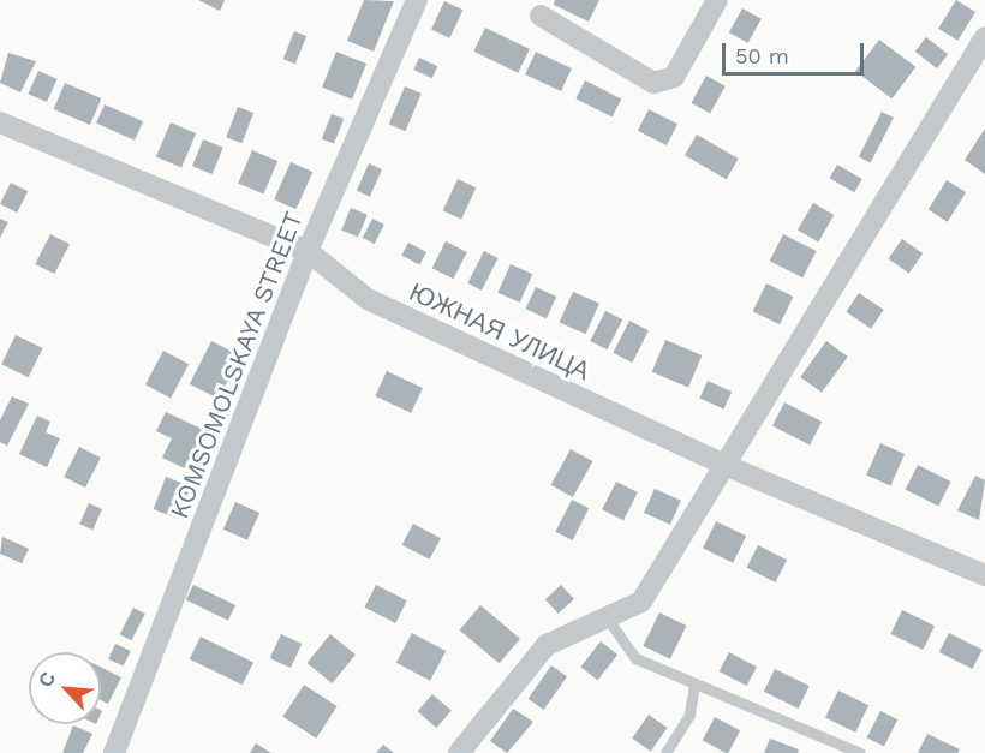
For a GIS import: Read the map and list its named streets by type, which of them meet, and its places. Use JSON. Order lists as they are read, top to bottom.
{
  "streets": {
    "street": ["ЮЖНАЯ УЛИЦА", "KOMSOMOLSKAYA STREET"]
  },
  "crossings": [
    ["ЮЖНАЯ УЛИЦА", "KOMSOMOLSKAYA STREET"]
  ],
  "scale_bar": "50 m",
  "north": "top left"
}
